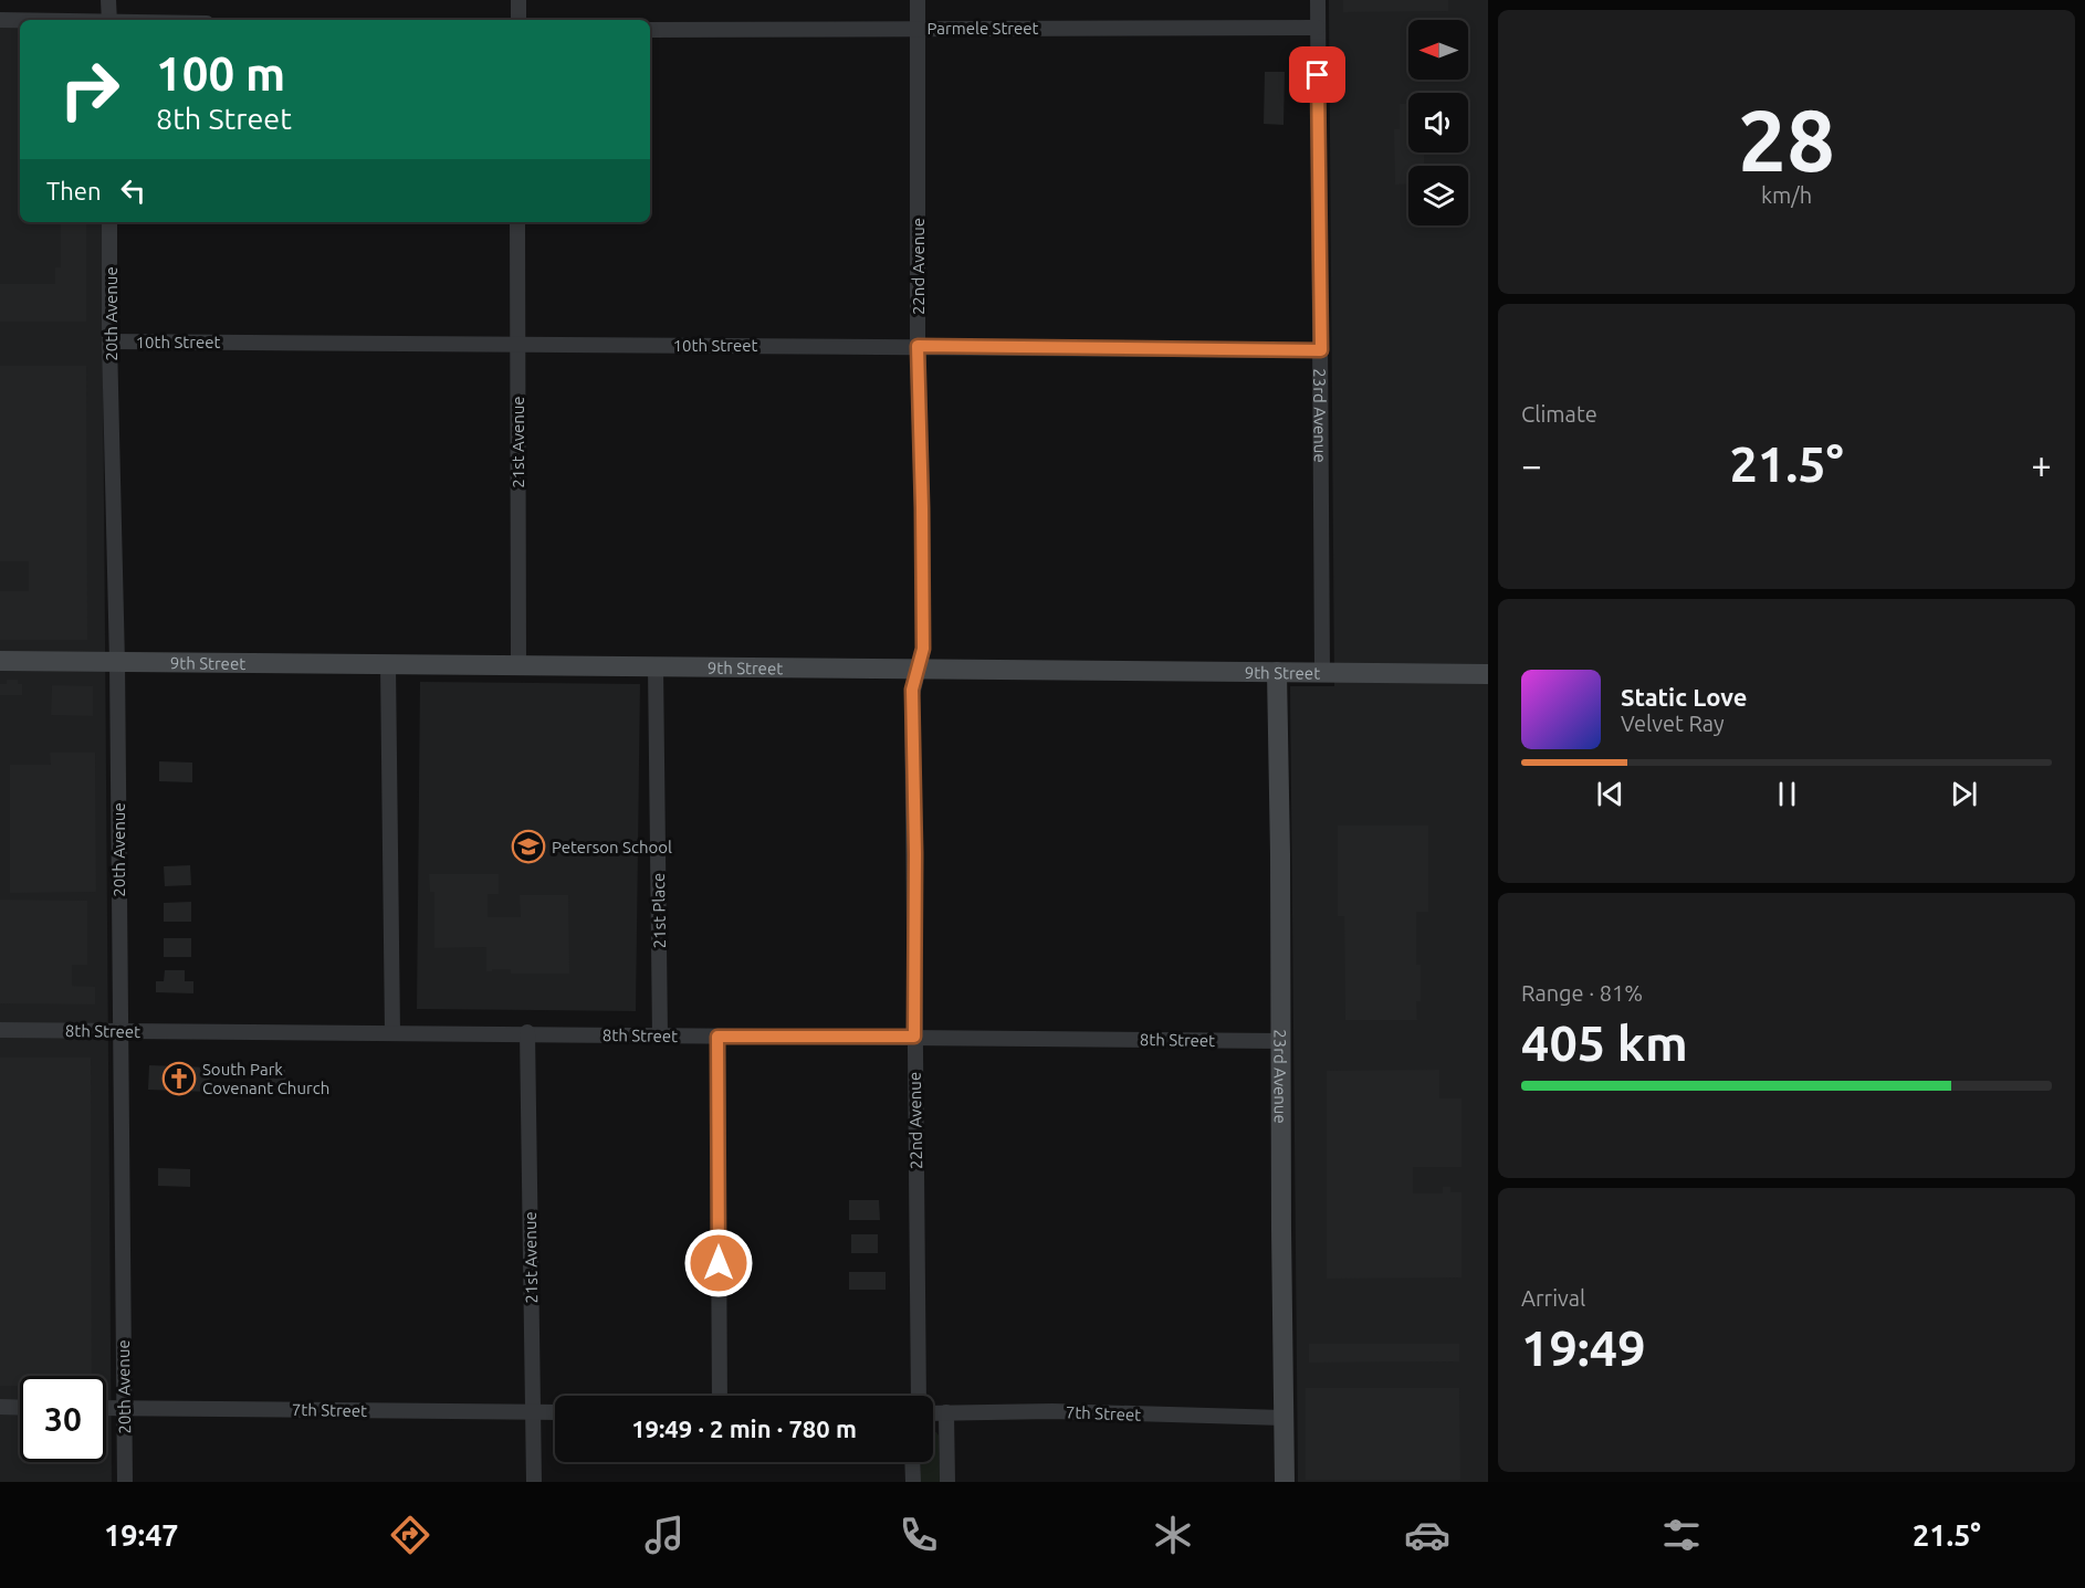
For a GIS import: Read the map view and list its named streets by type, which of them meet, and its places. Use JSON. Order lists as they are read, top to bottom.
{
  "streets": {
    "street": [
      "Parmele Street",
      "22nd Avenue",
      "20th Avenue",
      "10th Street",
      "23rd Avenue",
      "21st Avenue",
      "9th Street",
      "21st Place",
      "8th Street",
      "7th Street"
    ]
  },
  "crossings": [
    ["Parmele Street", "22nd Avenue"],
    ["Parmele Street", "23rd Avenue"],
    ["22nd Avenue", "10th Street"],
    ["22nd Avenue", "9th Street"],
    ["22nd Avenue", "8th Street"],
    ["20th Avenue", "10th Street"],
    ["20th Avenue", "9th Street"],
    ["20th Avenue", "8th Street"],
    ["20th Avenue", "7th Street"],
    ["10th Street", "23rd Avenue"],
    ["10th Street", "21st Avenue"],
    ["23rd Avenue", "9th Street"],
    ["23rd Avenue", "8th Street"],
    ["23rd Avenue", "7th Street"],
    ["21st Avenue", "9th Street"],
    ["21st Avenue", "8th Street"],
    ["21st Avenue", "7th Street"],
    ["9th Street", "21st Place"],
    ["21st Place", "8th Street"]
  ],
  "places": {
    "school or university": ["Peterson School"],
    "church": ["South Park Covenant Church"]
  },
  "north": "left",
  "page": {
    "tile": [
      ["28", "km/h"],
      "Climate",
      ["Range · 81%", "405 km"],
      ["Arrival", "19:49"]
    ],
    "turn": ["100 m", "8th Street"],
    "then": "Then",
    "heat": ["−", "21.5°", "+"],
    "song": ["Static Love", "Velvet Ray"],
    "limit": "30",
    "trip": "19:49 · 2 min · 780 m",
    "tabs": ["19:47", "21.5°"]
  }
}
